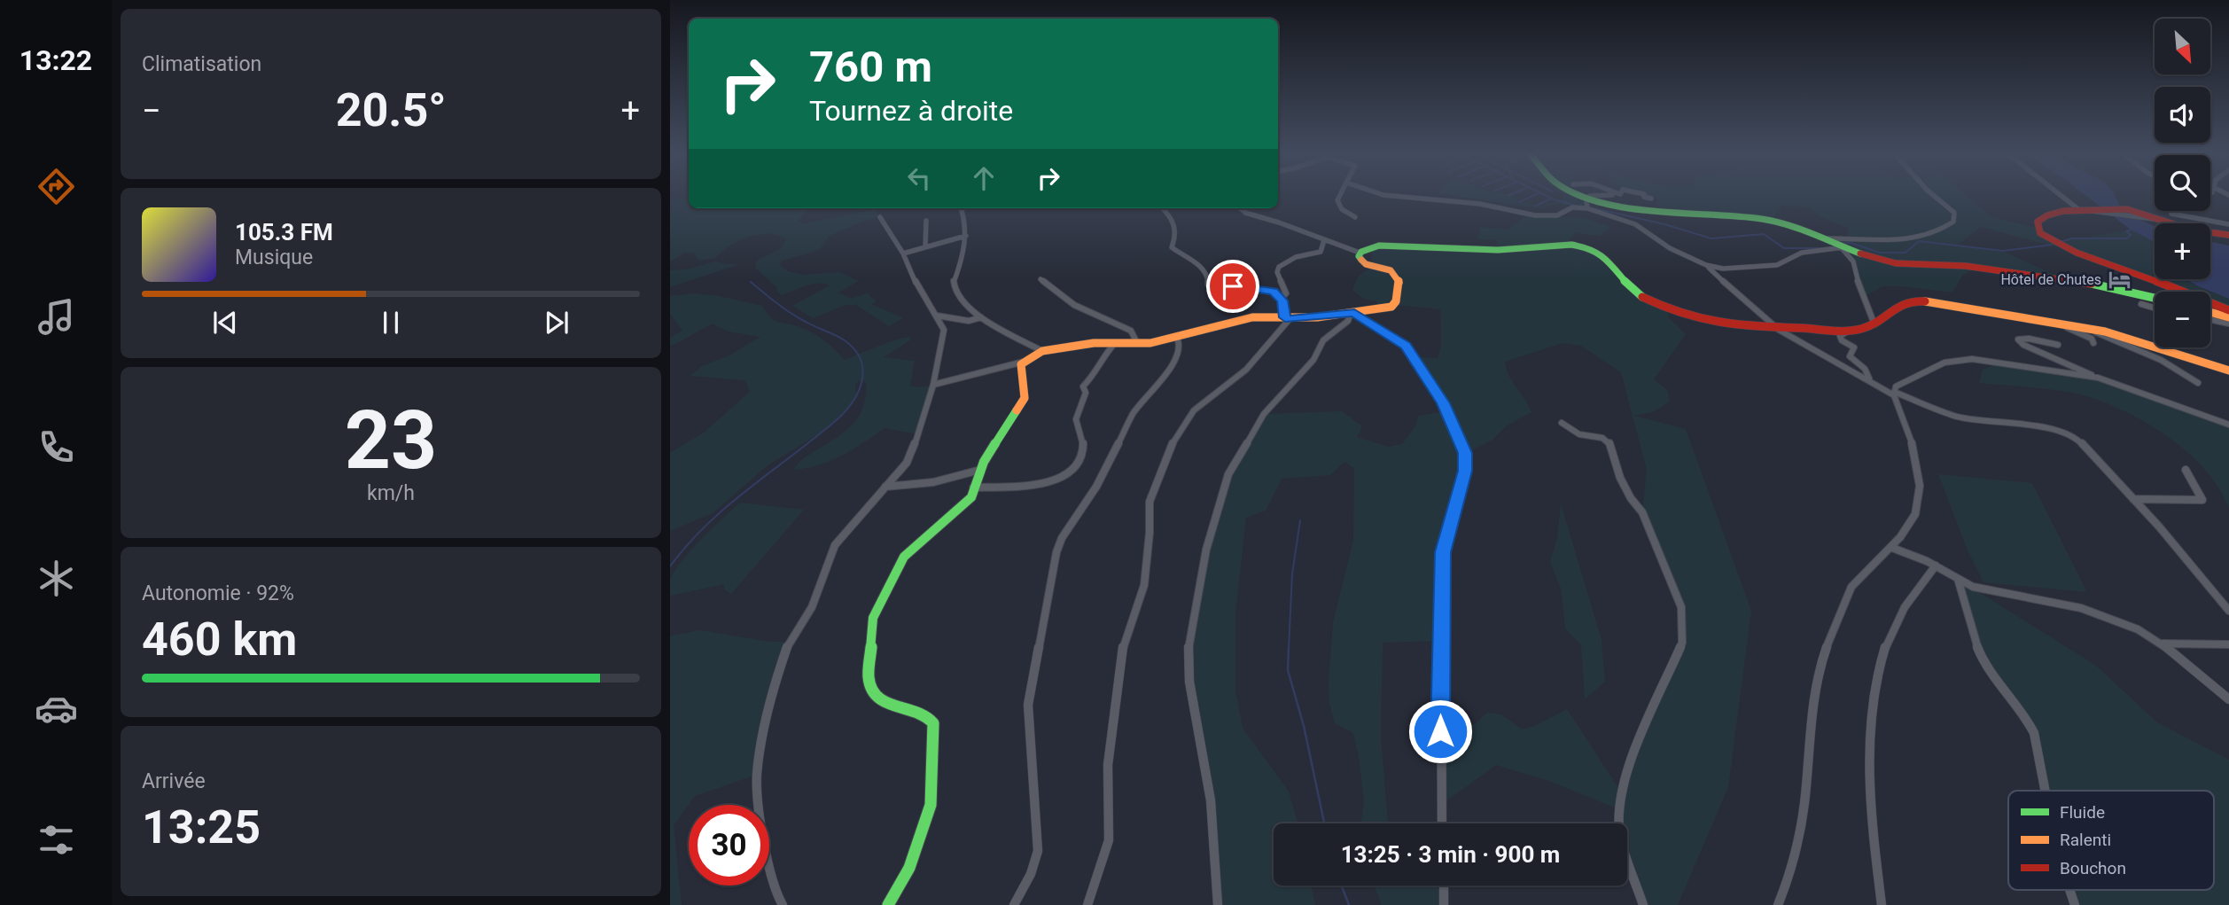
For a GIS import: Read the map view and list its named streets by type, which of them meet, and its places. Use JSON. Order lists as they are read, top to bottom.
{
  "places": {
    "hotel": ["Hôtel de Chutes"]
  },
  "legend": ["Fluide", "Ralenti", "Bouchon"],
  "north": "bottom right",
  "page": {
    "tabs": "13:22",
    "tile": [
      "Climatisation",
      ["23", "km/h"],
      ["Autonomie · 92%", "460 km"],
      ["Arrivée", "13:25"]
    ],
    "map_buttons": ["+", "−"],
    "turn": ["760 m", "Tournez à droite"],
    "heat": ["−", "20.5°", "+"],
    "song": ["105.3 FM", "Musique"],
    "limit": "30",
    "trip": "13:25 · 3 min · 900 m"
  }
}
